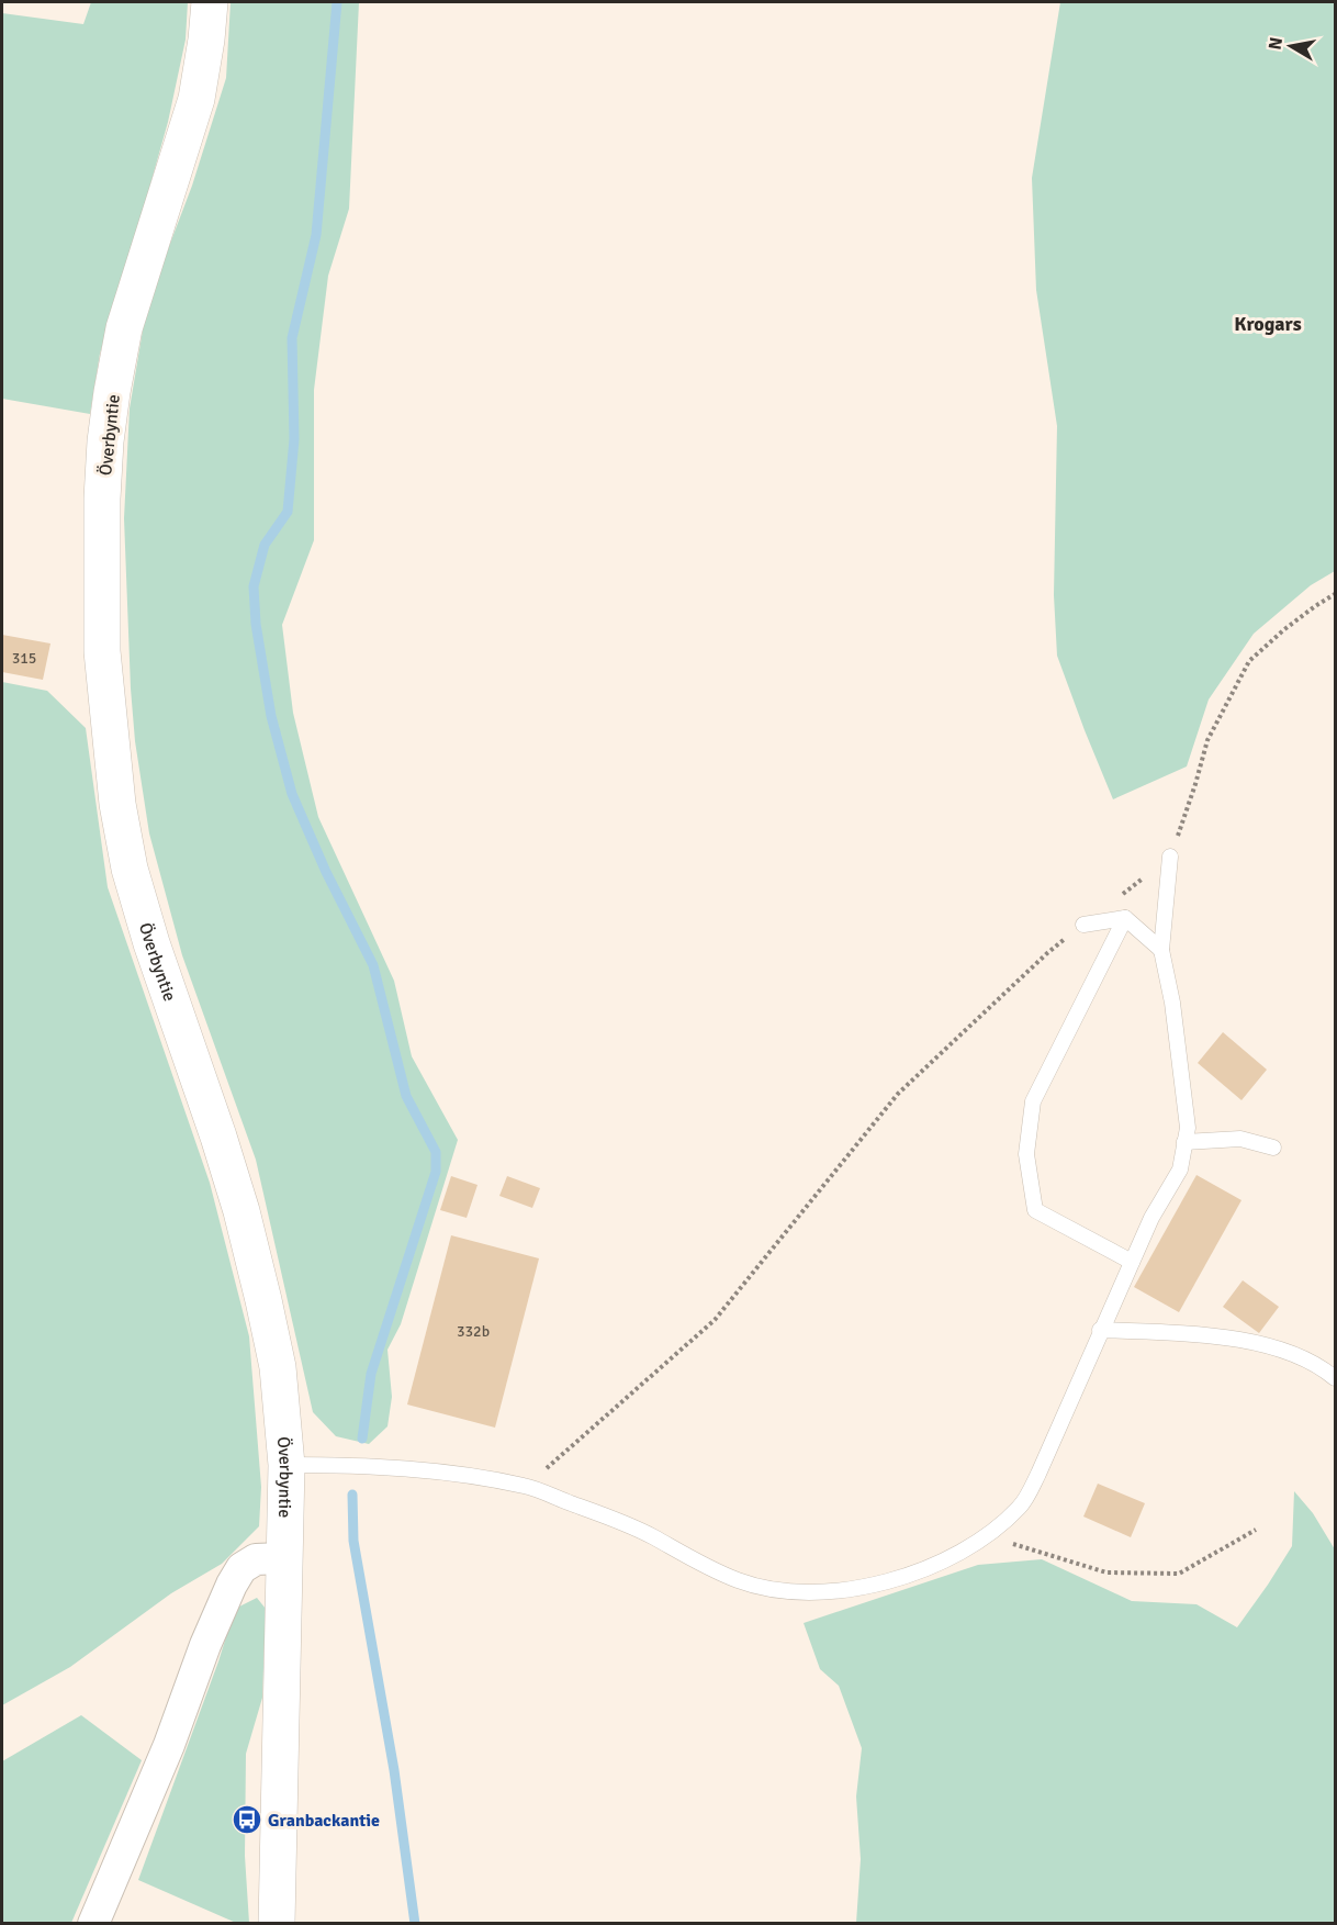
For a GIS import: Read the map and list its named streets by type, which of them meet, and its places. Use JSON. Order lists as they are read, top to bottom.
{
  "streets": {
    "street": ["Överbyntie"]
  },
  "districts": ["Krogars"],
  "places": {
    "bus stop": ["Granbackantie"]
  },
  "house_numbers": ["315", "332b"],
  "north": "left"
}
